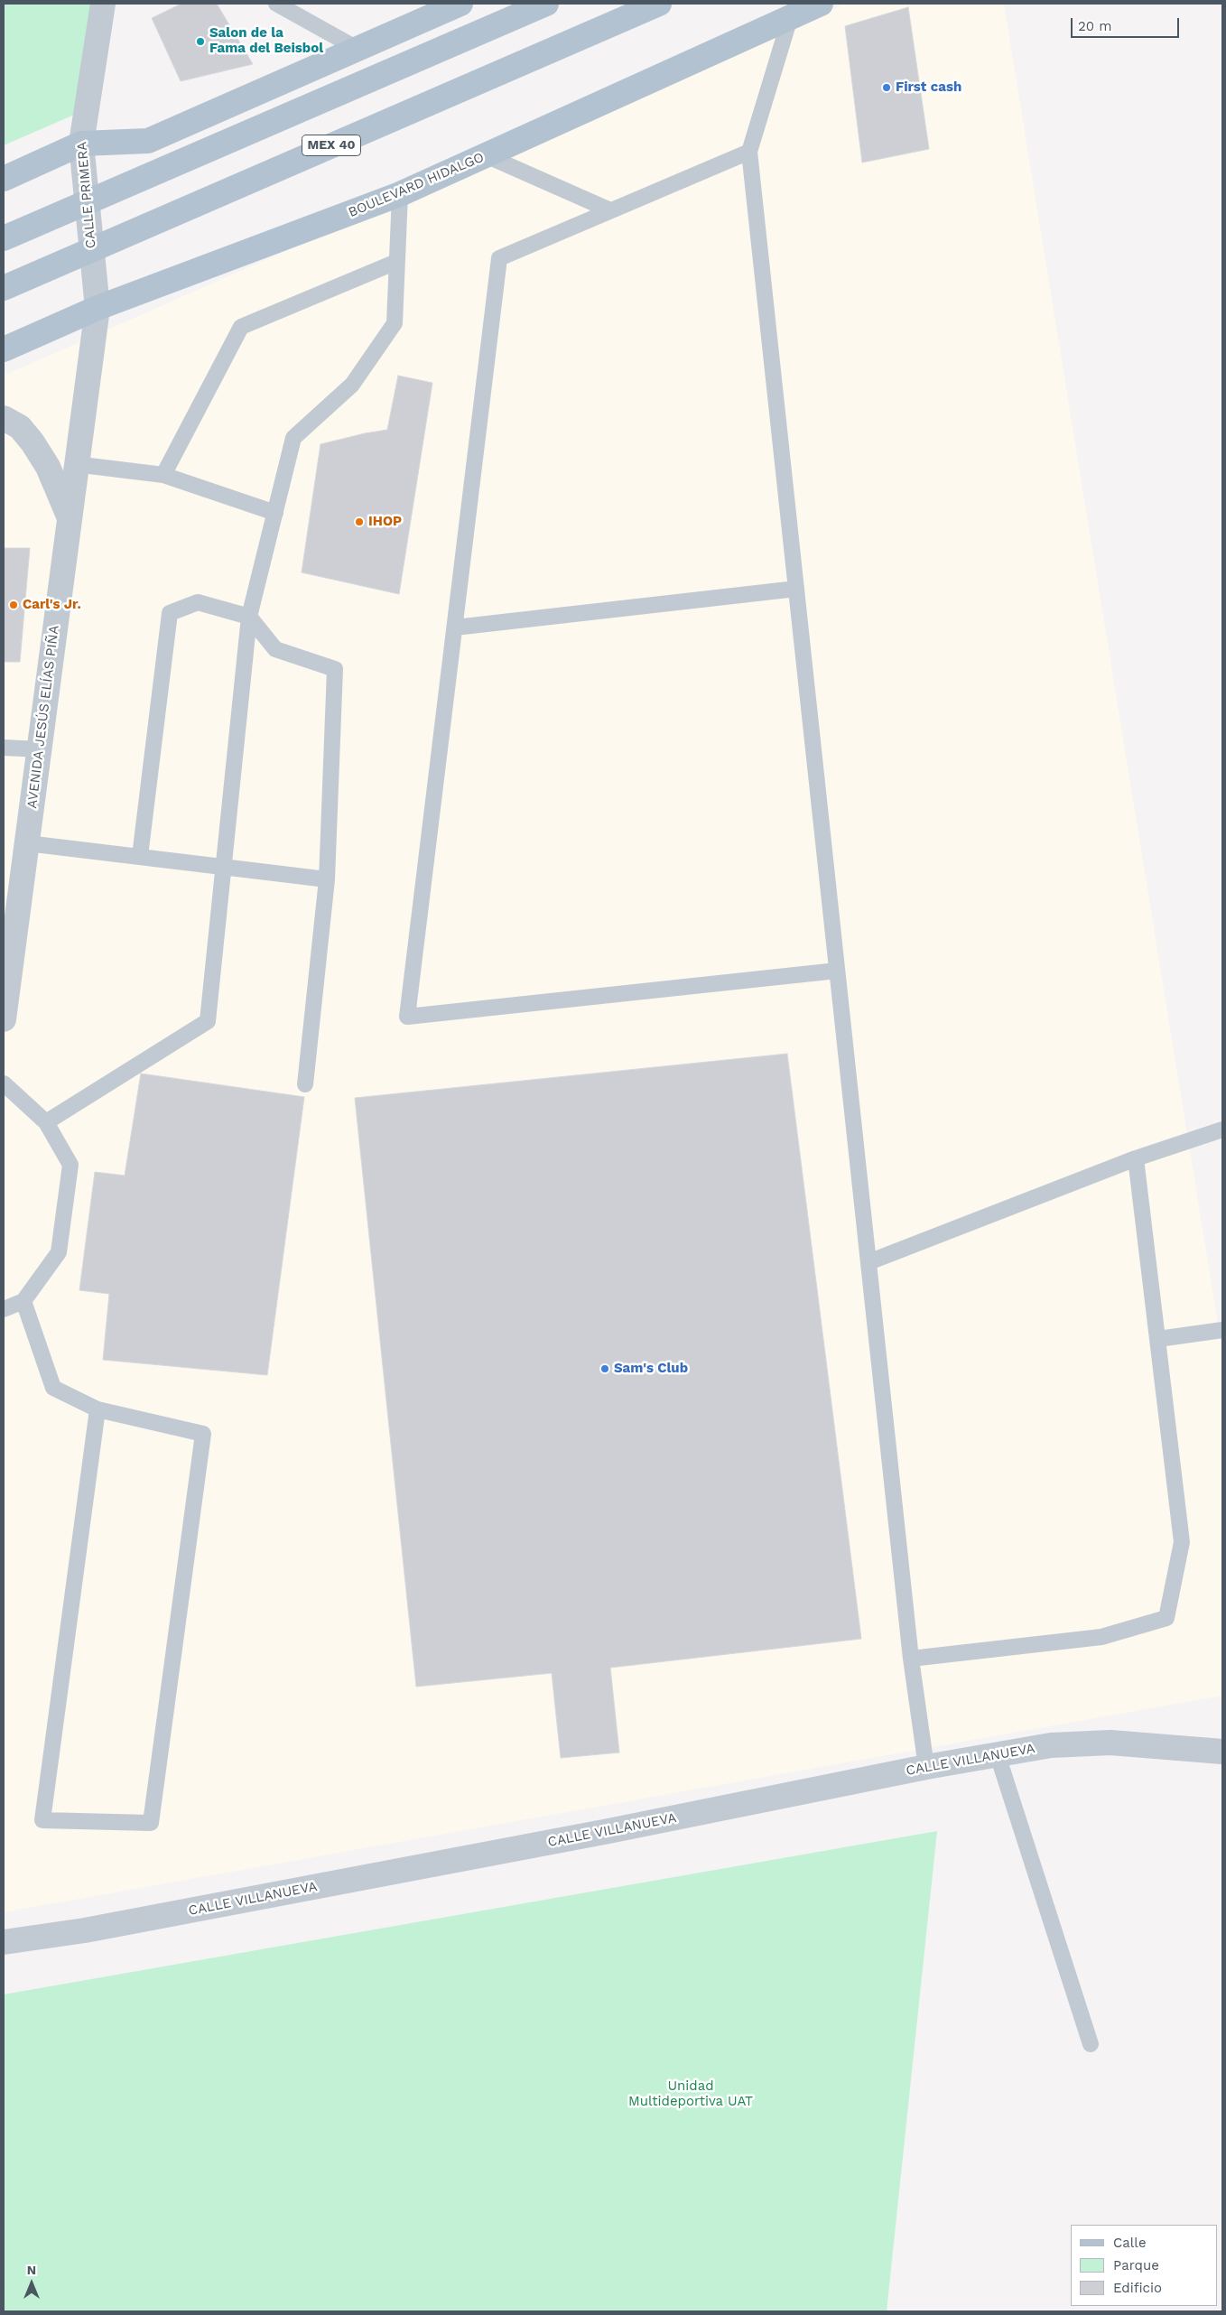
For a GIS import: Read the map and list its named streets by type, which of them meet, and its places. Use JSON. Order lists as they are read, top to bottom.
{
  "streets": {
    "main road": ["MEX 40", "BOULEVARD HIDALGO"],
    "street": ["CALLE PRIMERA", "AVENIDA JESÚS ELÍAS PIÑA", "CALLE VILLANUEVA"]
  },
  "crossings": [
    ["BOULEVARD HIDALGO", "CALLE PRIMERA"],
    ["BOULEVARD HIDALGO", "AVENIDA JESÚS ELÍAS PIÑA"],
    ["CALLE PRIMERA", "AVENIDA JESÚS ELÍAS PIÑA"]
  ],
  "parks": ["Unidad Multideportiva UAT"],
  "places": [
    "Salon de la Fama del Beisbol",
    "First cash",
    "IHOP",
    "Carl's Jr.",
    "Sam's Club"
  ],
  "legend": ["Calle", "Parque", "Edificio"],
  "scale_bar": "20 m",
  "north": "top"
}
